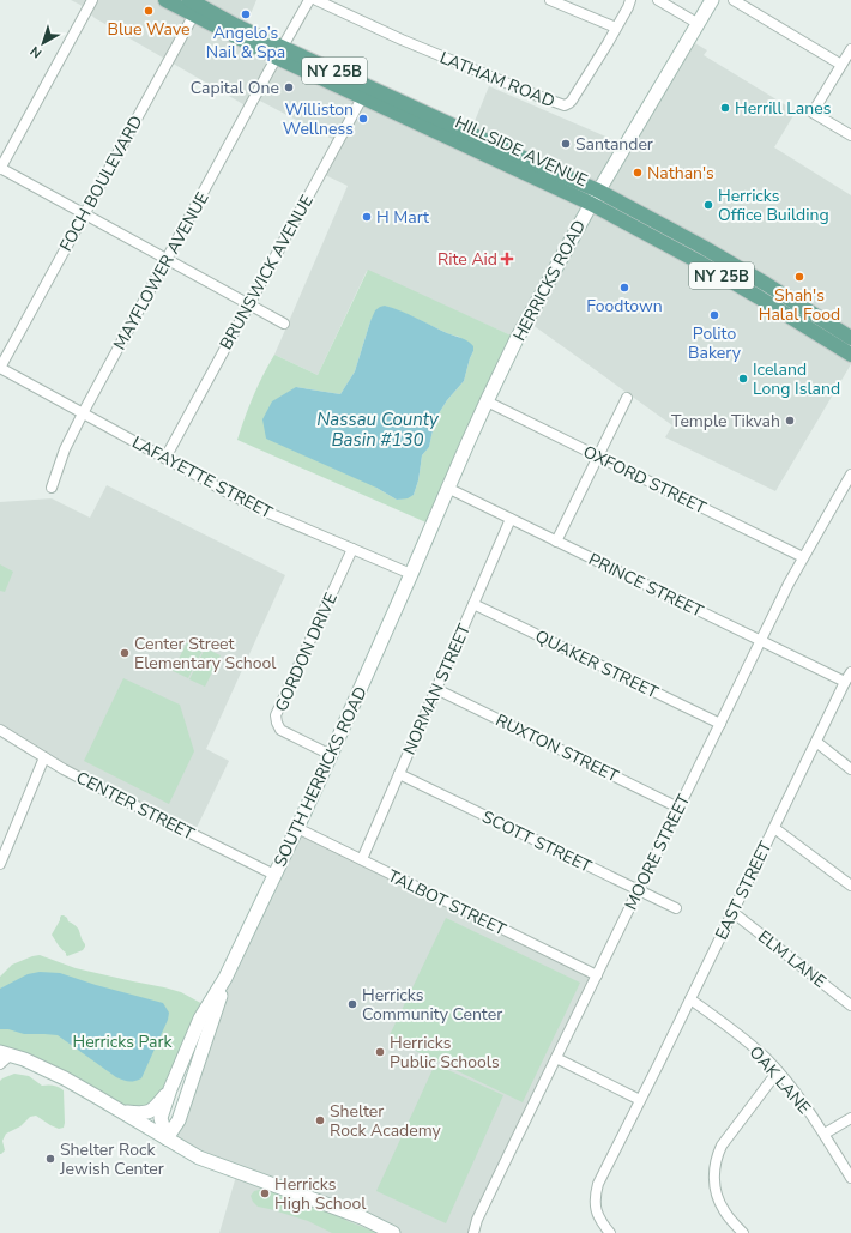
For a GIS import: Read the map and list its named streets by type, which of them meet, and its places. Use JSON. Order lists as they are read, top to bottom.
{
  "streets": {
    "main road": [
      "NY 25B",
      "HILLSIDE AVENUE",
      "HERRICKS ROAD",
      "SOUTH HERRICKS ROAD"
    ],
    "street": [
      "LATHAM ROAD",
      "FOCH BOULEVARD",
      "MAYFLOWER AVENUE",
      "BRUNSWICK AVENUE",
      "LAFAYETTE STREET",
      "OXFORD STREET",
      "PRINCE STREET",
      "GORDON DRIVE",
      "QUAKER STREET",
      "NORMAN STREET",
      "RUXTON STREET",
      "CENTER STREET",
      "SCOTT STREET",
      "MOORE STREET",
      "EAST STREET",
      "TALBOT STREET",
      "ELM LANE",
      "OAK LANE"
    ]
  },
  "crossings": [
    ["HILLSIDE AVENUE", "FOCH BOULEVARD"],
    ["HILLSIDE AVENUE", "MAYFLOWER AVENUE"],
    ["HILLSIDE AVENUE", "BRUNSWICK AVENUE"],
    ["HILLSIDE AVENUE", "HERRICKS ROAD"],
    ["FOCH BOULEVARD", "LAFAYETTE STREET"],
    ["MAYFLOWER AVENUE", "LAFAYETTE STREET"],
    ["BRUNSWICK AVENUE", "LAFAYETTE STREET"],
    ["HERRICKS ROAD", "LAFAYETTE STREET"],
    ["HERRICKS ROAD", "OXFORD STREET"],
    ["HERRICKS ROAD", "PRINCE STREET"],
    ["HERRICKS ROAD", "SOUTH HERRICKS ROAD"],
    ["LAFAYETTE STREET", "GORDON DRIVE"],
    ["LAFAYETTE STREET", "SOUTH HERRICKS ROAD"],
    ["OXFORD STREET", "MOORE STREET"],
    ["PRINCE STREET", "NORMAN STREET"],
    ["PRINCE STREET", "MOORE STREET"],
    ["PRINCE STREET", "EAST STREET"],
    ["GORDON DRIVE", "SOUTH HERRICKS ROAD"],
    ["QUAKER STREET", "NORMAN STREET"],
    ["QUAKER STREET", "MOORE STREET"],
    ["NORMAN STREET", "RUXTON STREET"],
    ["NORMAN STREET", "SCOTT STREET"],
    ["NORMAN STREET", "TALBOT STREET"],
    ["RUXTON STREET", "MOORE STREET"],
    ["SOUTH HERRICKS ROAD", "CENTER STREET"],
    ["SOUTH HERRICKS ROAD", "TALBOT STREET"],
    ["SCOTT STREET", "MOORE STREET"],
    ["MOORE STREET", "TALBOT STREET"],
    ["EAST STREET", "ELM LANE"],
    ["EAST STREET", "OAK LANE"]
  ],
  "water": ["Nassau County Basin #130"],
  "parks": ["Herricks Park"],
  "places": {
    "other": [
      "Blue Wave",
      "Angelo’s Nail & Spa",
      "Capital One",
      "Herrill Lanes",
      "Williston Wellness",
      "Santander",
      "Nathan's",
      "Herricks Office Building",
      "H Mart",
      "Shah's Halal Food",
      "Foodtown",
      "Polito Bakery",
      "Iceland Long Island",
      "Temple Tikvah",
      "Center Street Elementary School",
      "Herricks Community Center",
      "Herricks Public Schools",
      "Shelter Rock Academy",
      "Shelter Rock Jewish Center",
      "Herricks High School"
    ],
    "health": ["Rite Aid"]
  },
  "north": "bottom left"
}
